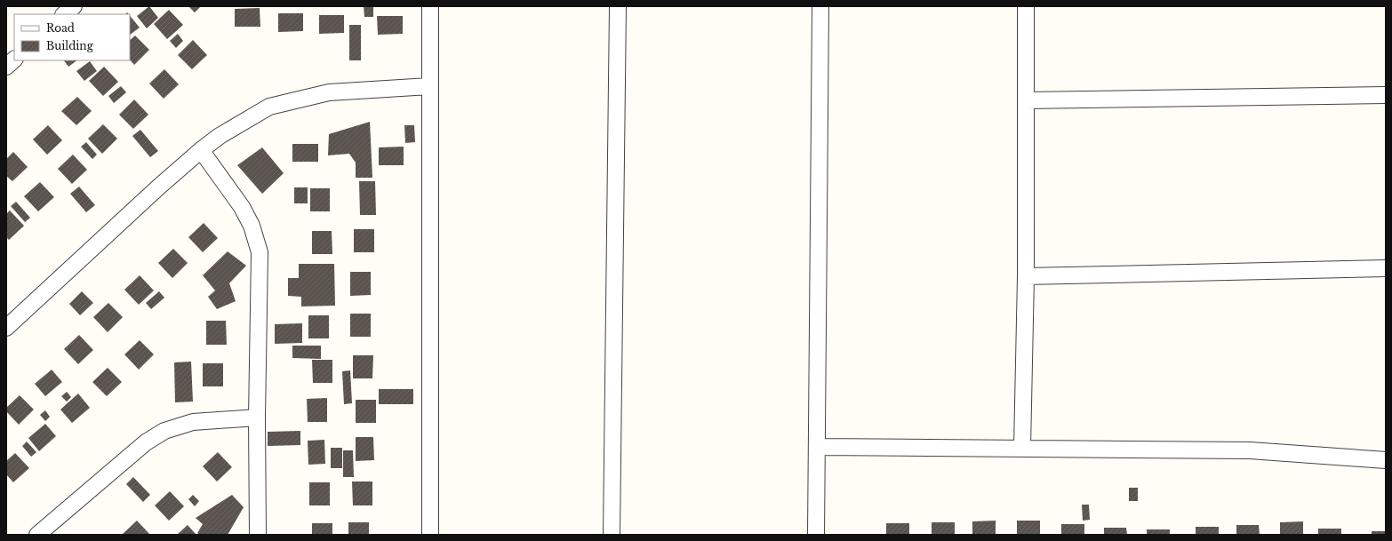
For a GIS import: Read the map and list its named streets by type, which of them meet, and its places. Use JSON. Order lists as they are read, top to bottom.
{
  "legend": ["Road", "Building"]
}
